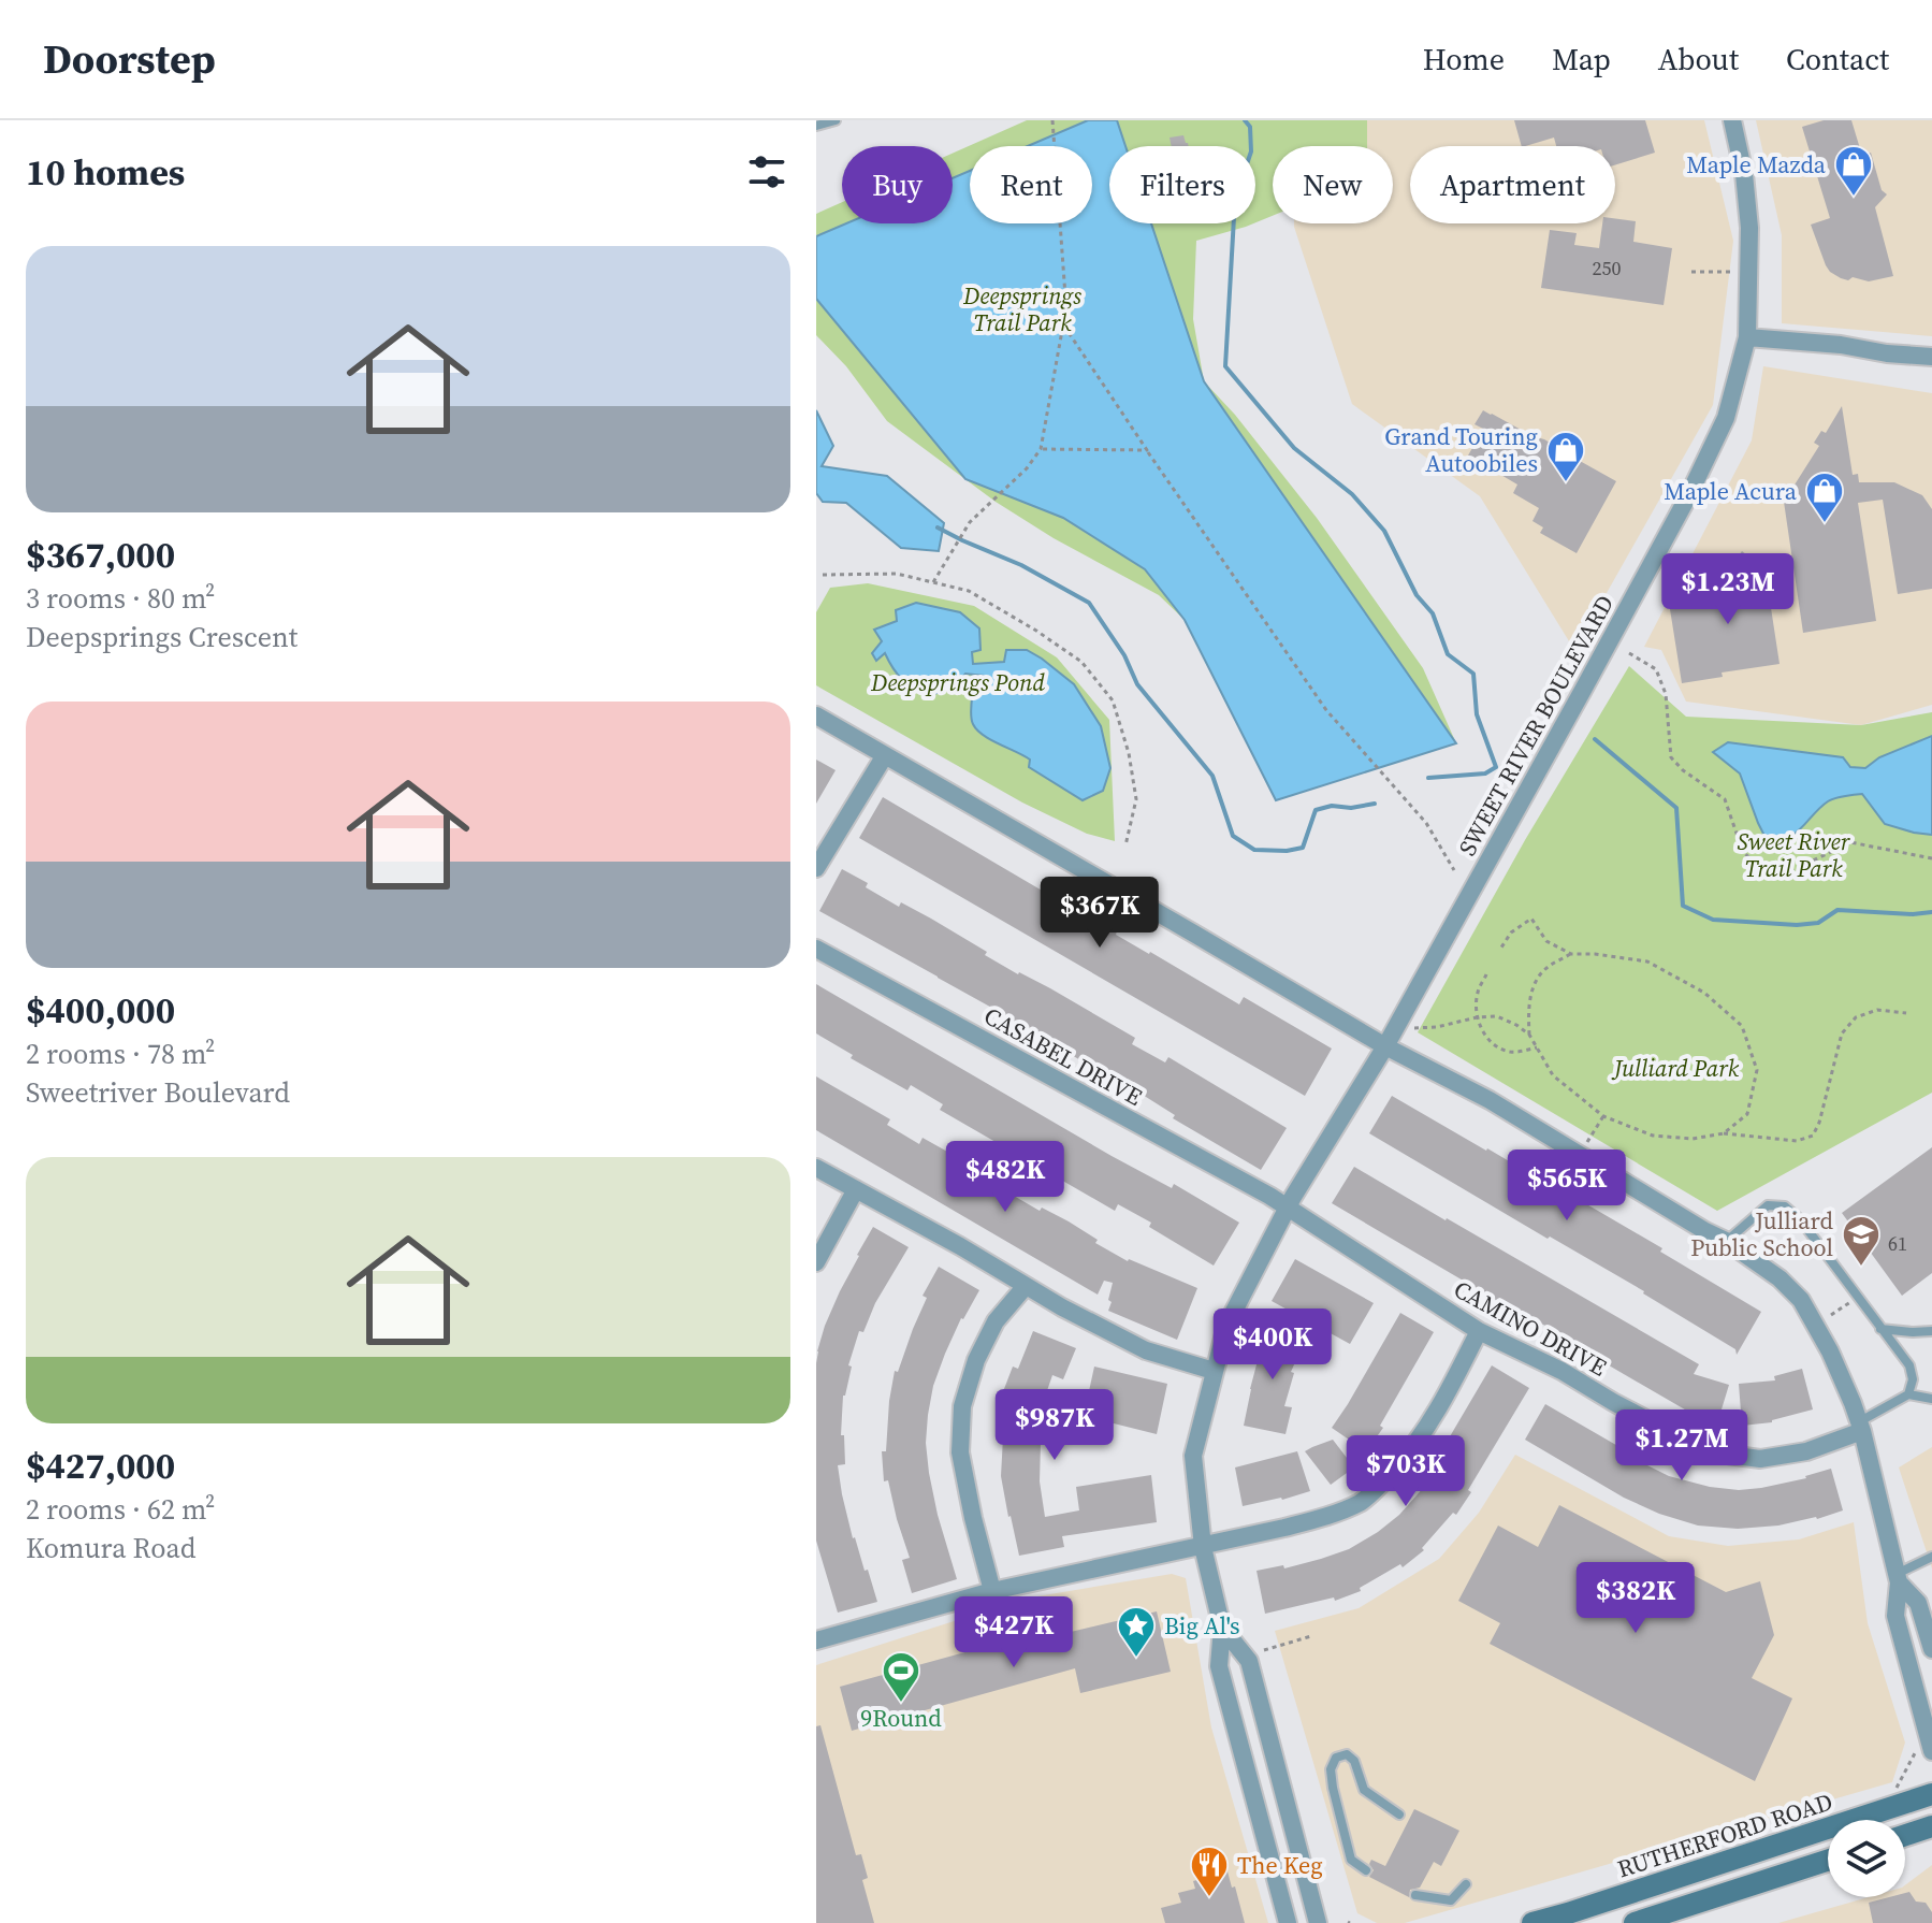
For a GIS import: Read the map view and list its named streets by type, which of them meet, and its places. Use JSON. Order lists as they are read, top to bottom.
{
  "streets": {
    "main road": ["RUTHERFORD ROAD"],
    "street": ["SWEET RIVER BOULEVARD", "CASABEL DRIVE", "CAMINO DRIVE"]
  },
  "crossings": [
    ["SWEET RIVER BOULEVARD", "CASABEL DRIVE"],
    ["SWEET RIVER BOULEVARD", "CAMINO DRIVE"],
    ["CASABEL DRIVE", "CAMINO DRIVE"]
  ],
  "parks": [
    "Deepsprings Trail Park",
    "Deepsprings Pond",
    "Sweet River Trail Park",
    "Julliard Park"
  ],
  "places": {
    "shop": ["Maple Mazda", "Grand Touring Autoobiles", "Maple Acura"],
    "school or university": ["Julliard Public School"],
    "place": ["Big Al's"],
    "sports": ["9Round"],
    "restaurant": ["The Keg"]
  },
  "house_numbers": ["250", "61"],
  "page": {
    "header": "Doorstep",
    "nav": [
      "Home",
      "Map",
      "About",
      "Contact"
    ],
    "heading": "10 homes",
    "chip": [
      "Buy",
      "Rent",
      "Filters",
      "New",
      "Apartment"
    ],
    "list": [
      {
        "name": "$367,000",
        "note": "3 rooms · 80 m² · Deepsprings Crescent"
      },
      {
        "name": "$400,000",
        "note": "2 rooms · 78 m² · Sweetriver Boulevard"
      },
      {
        "name": "$427,000",
        "note": "2 rooms · 62 m² · Komura Road"
      }
    ],
    "price": [
      "$1.23M",
      "$367K",
      "$482K",
      "$565K",
      "$400K",
      "$987K",
      "$1.27M",
      "$703K",
      "$382K",
      "$427K"
    ]
  }
}
